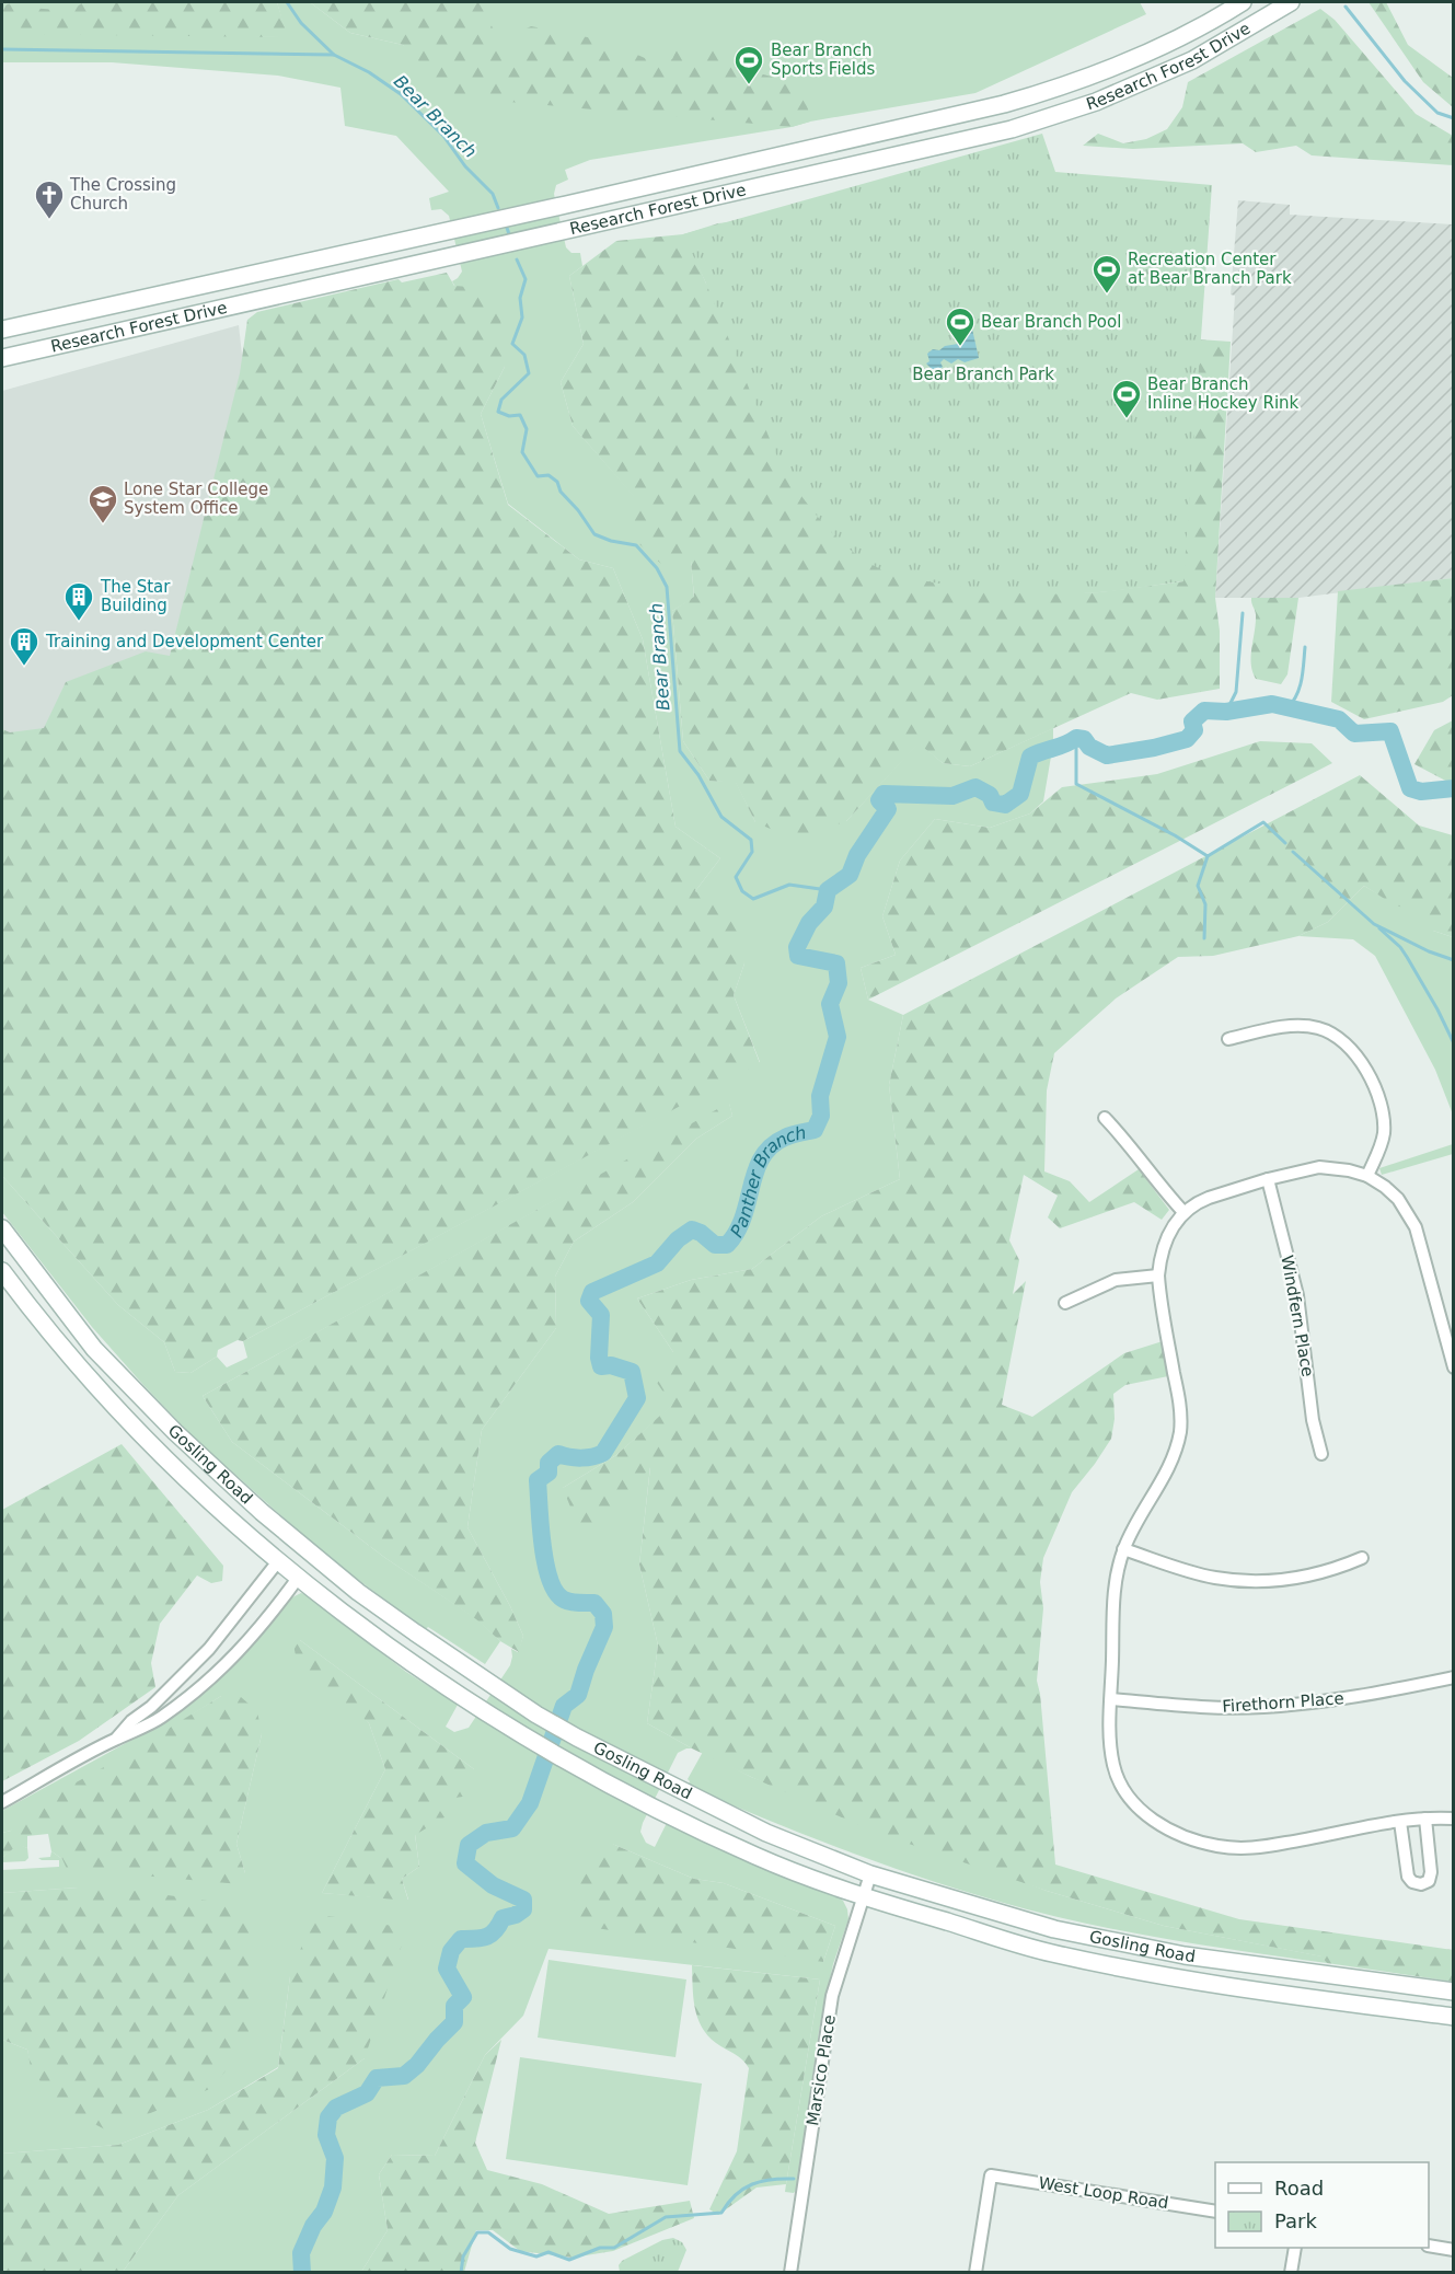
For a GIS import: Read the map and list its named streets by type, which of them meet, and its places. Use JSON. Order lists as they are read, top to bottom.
{
  "streets": {
    "main road": ["Research Forest Drive", "Gosling Road"],
    "street": [
      "Windfern Place",
      "Firethorn Place",
      "Marsico Place",
      "West Loop Road"
    ]
  },
  "crossings": [
    ["Gosling Road", "Marsico Place"]
  ],
  "water": ["Bear Branch", "Panther Branch"],
  "parks": ["Bear Branch Park"],
  "places": {
    "sports": [
      "Bear Branch Sports Fields",
      "Recreation Center at Bear Branch Park",
      "Bear Branch Pool",
      "Bear Branch Inline Hockey Rink"
    ],
    "church": ["The Crossing Church"],
    "school or university": ["Lone Star College System Office"],
    "building": ["The Star Building", "Training and Development Center"]
  },
  "legend": ["Road", "Park"]
}
